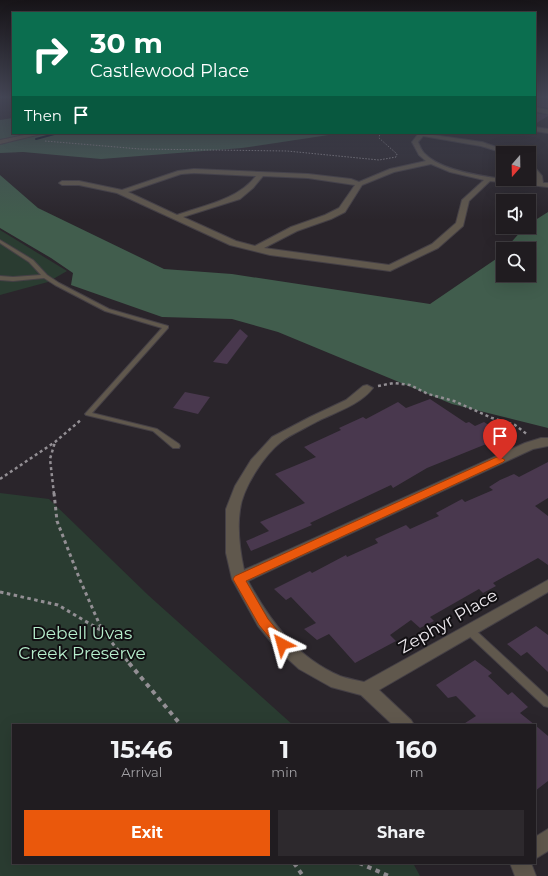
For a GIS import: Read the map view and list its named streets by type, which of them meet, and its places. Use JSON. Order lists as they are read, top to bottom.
{
  "streets": {
    "street": ["Zephyr Place"]
  },
  "parks": ["Debell Uvas Creek Preserve"],
  "north": "bottom",
  "page": {
    "turn": ["30 m", "Castlewood Place"],
    "then": "Then",
    "eta": [
      "15:46",
      "Arrival",
      "1",
      "min",
      "160",
      "m"
    ],
    "buttons": ["Exit", "Share"]
  }
}
